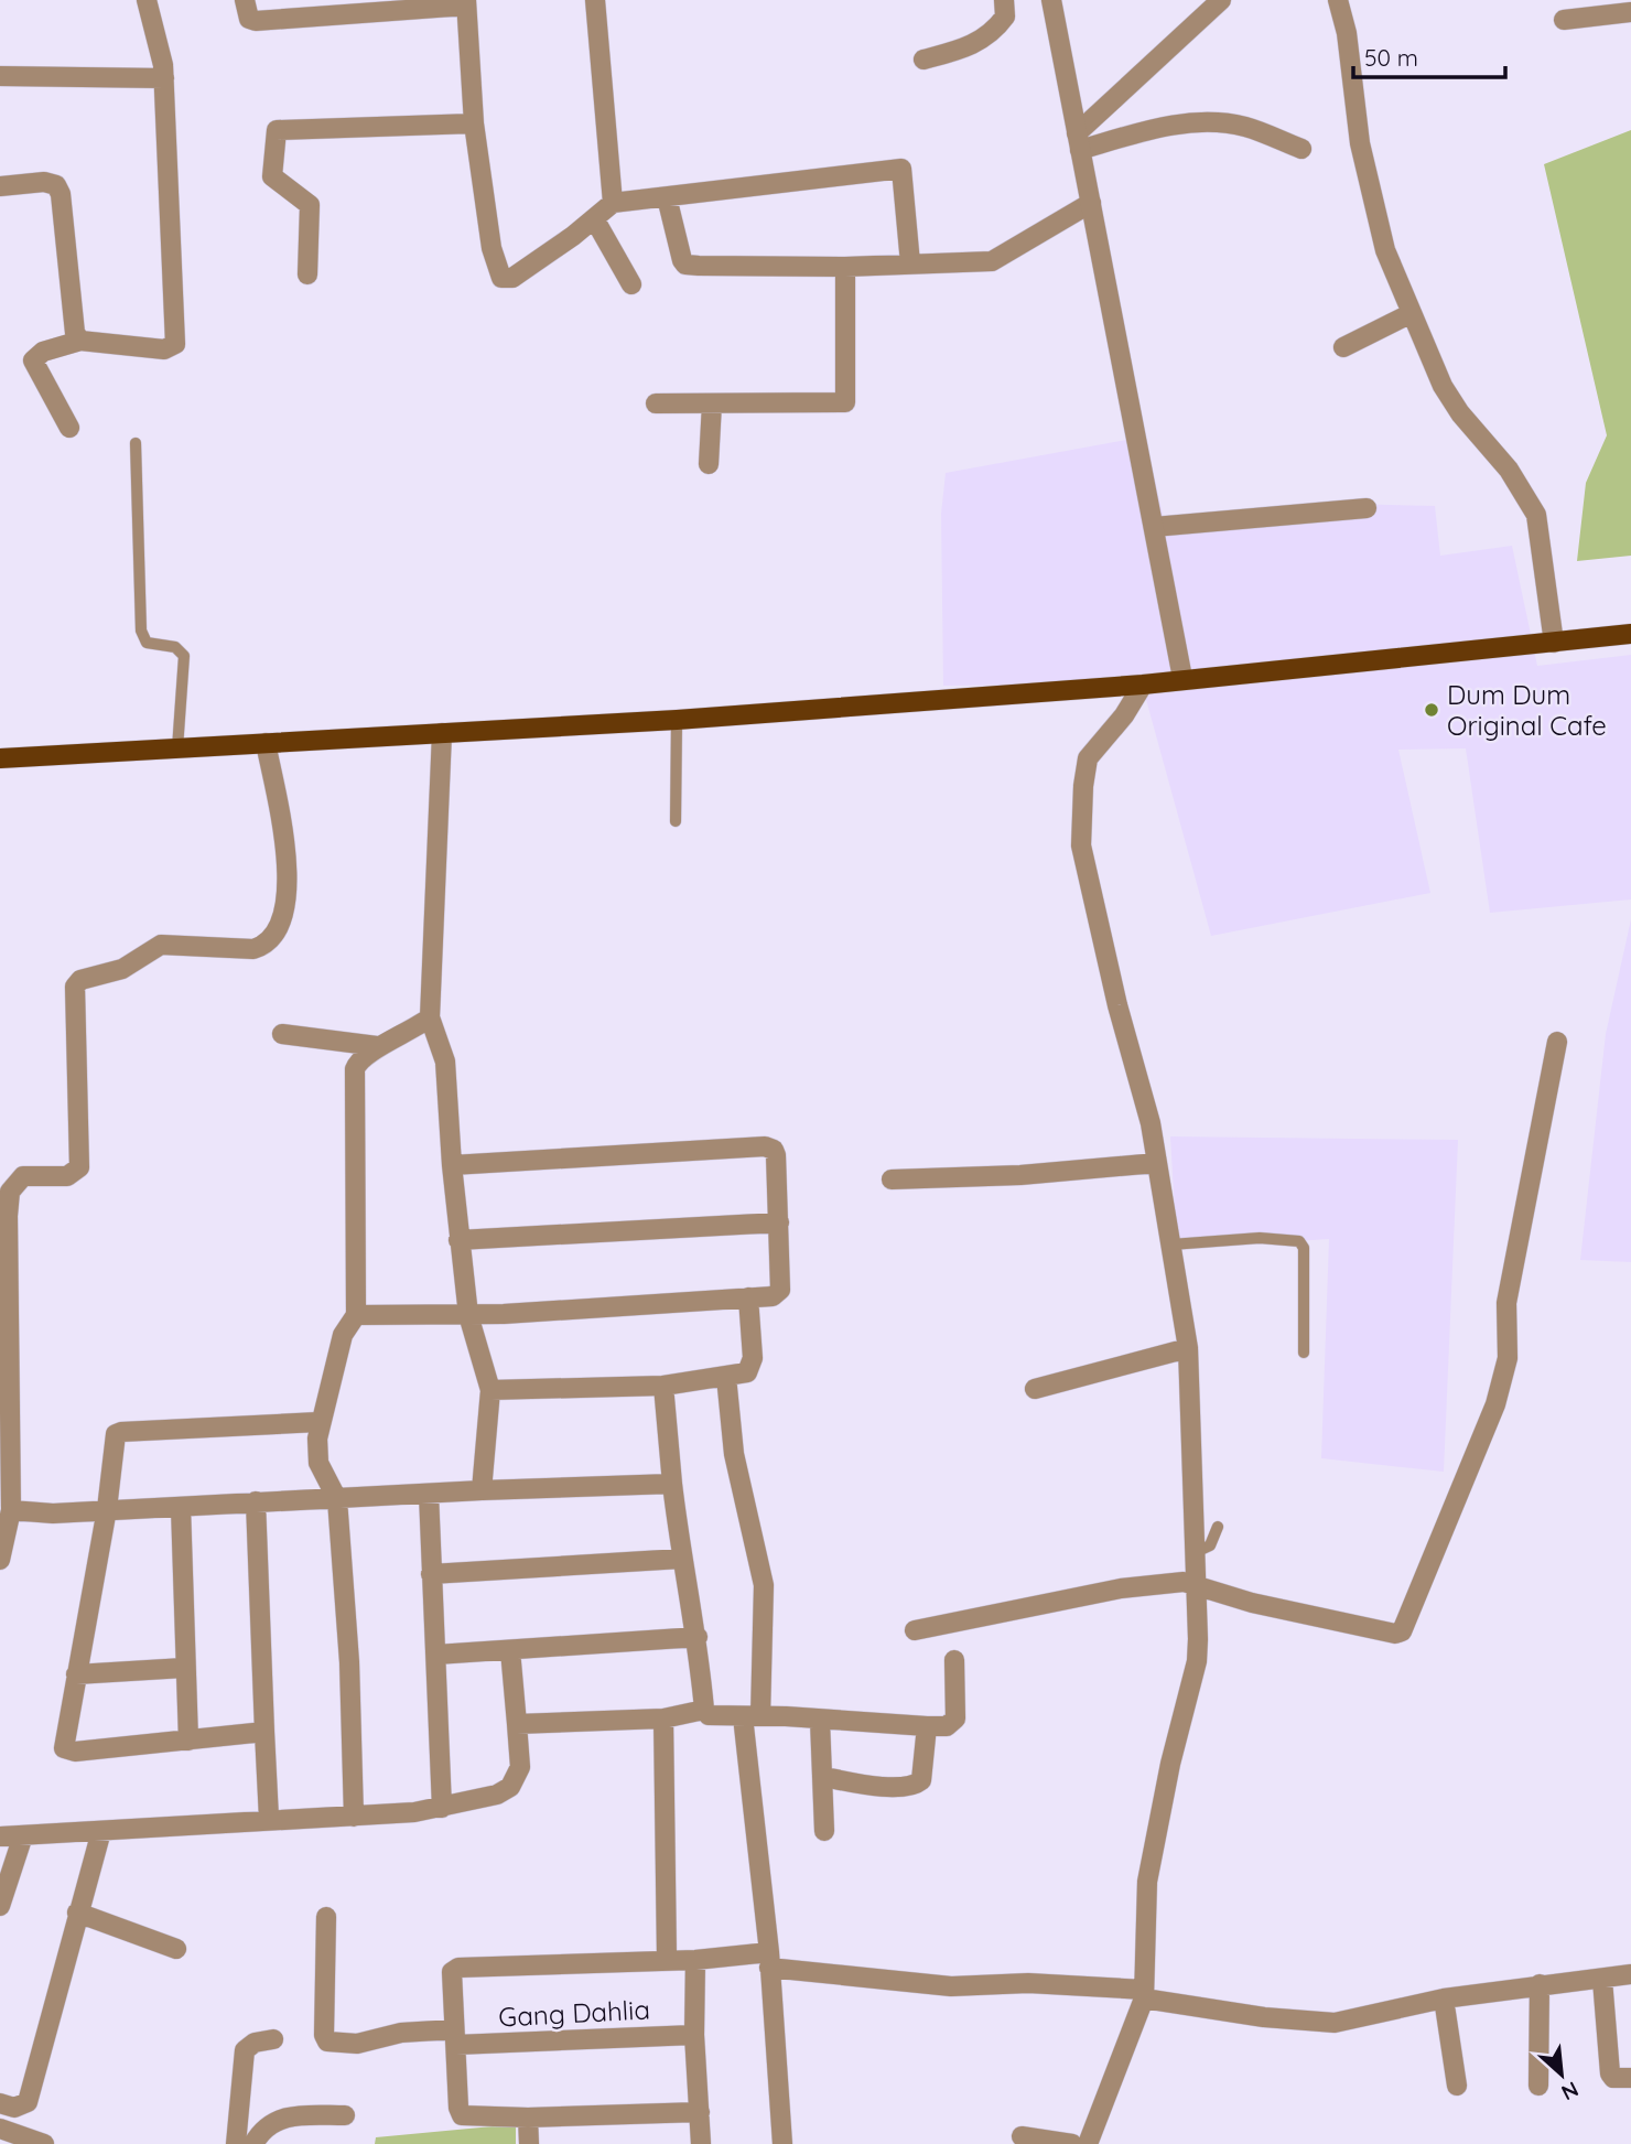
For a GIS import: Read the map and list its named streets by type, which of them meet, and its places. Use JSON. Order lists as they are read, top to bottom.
{
  "streets": {
    "street": ["Gang Dahlia"]
  },
  "places": ["Dum Dum Original Cafe"],
  "scale_bar": "50 m",
  "north": "bottom right"
}
